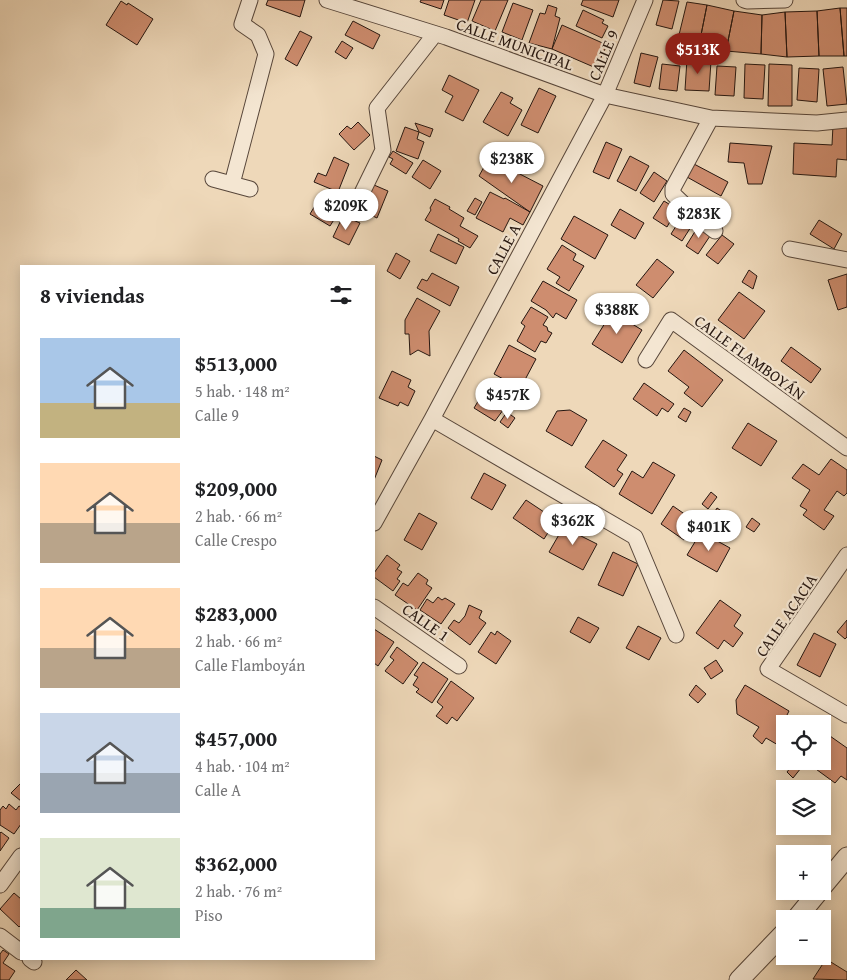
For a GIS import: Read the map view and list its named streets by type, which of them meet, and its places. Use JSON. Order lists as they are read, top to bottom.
{
  "streets": {
    "street": [
      "CALLE MUNICIPAL",
      "CALLE 9",
      "CALLE A",
      "CALLE FLAMBOYÁN",
      "CALLE ACACIA",
      "CALLE 1"
    ]
  },
  "crossings": [
    ["CALLE MUNICIPAL", "CALLE 9"],
    ["CALLE MUNICIPAL", "CALLE A"],
    ["CALLE 9", "CALLE A"]
  ],
  "page": {
    "price": [
      "$513K",
      "$238K",
      "$209K",
      "$283K",
      "$388K",
      "$457K",
      "$362K",
      "$401K"
    ],
    "heading": "8 viviendas",
    "list": [
      {
        "name": "$513,000",
        "note": "5 hab. · 148 m² · Calle 9"
      },
      {
        "name": "$209,000",
        "note": "2 hab. · 66 m² · Calle Crespo"
      },
      {
        "name": "$283,000",
        "note": "2 hab. · 66 m² · Calle Flamboyán"
      },
      {
        "name": "$457,000",
        "note": "4 hab. · 104 m² · Calle A"
      },
      {
        "name": "$362,000",
        "note": "2 hab. · 76 m² · Piso"
      }
    ],
    "map_buttons": ["+", "−"]
  }
}
